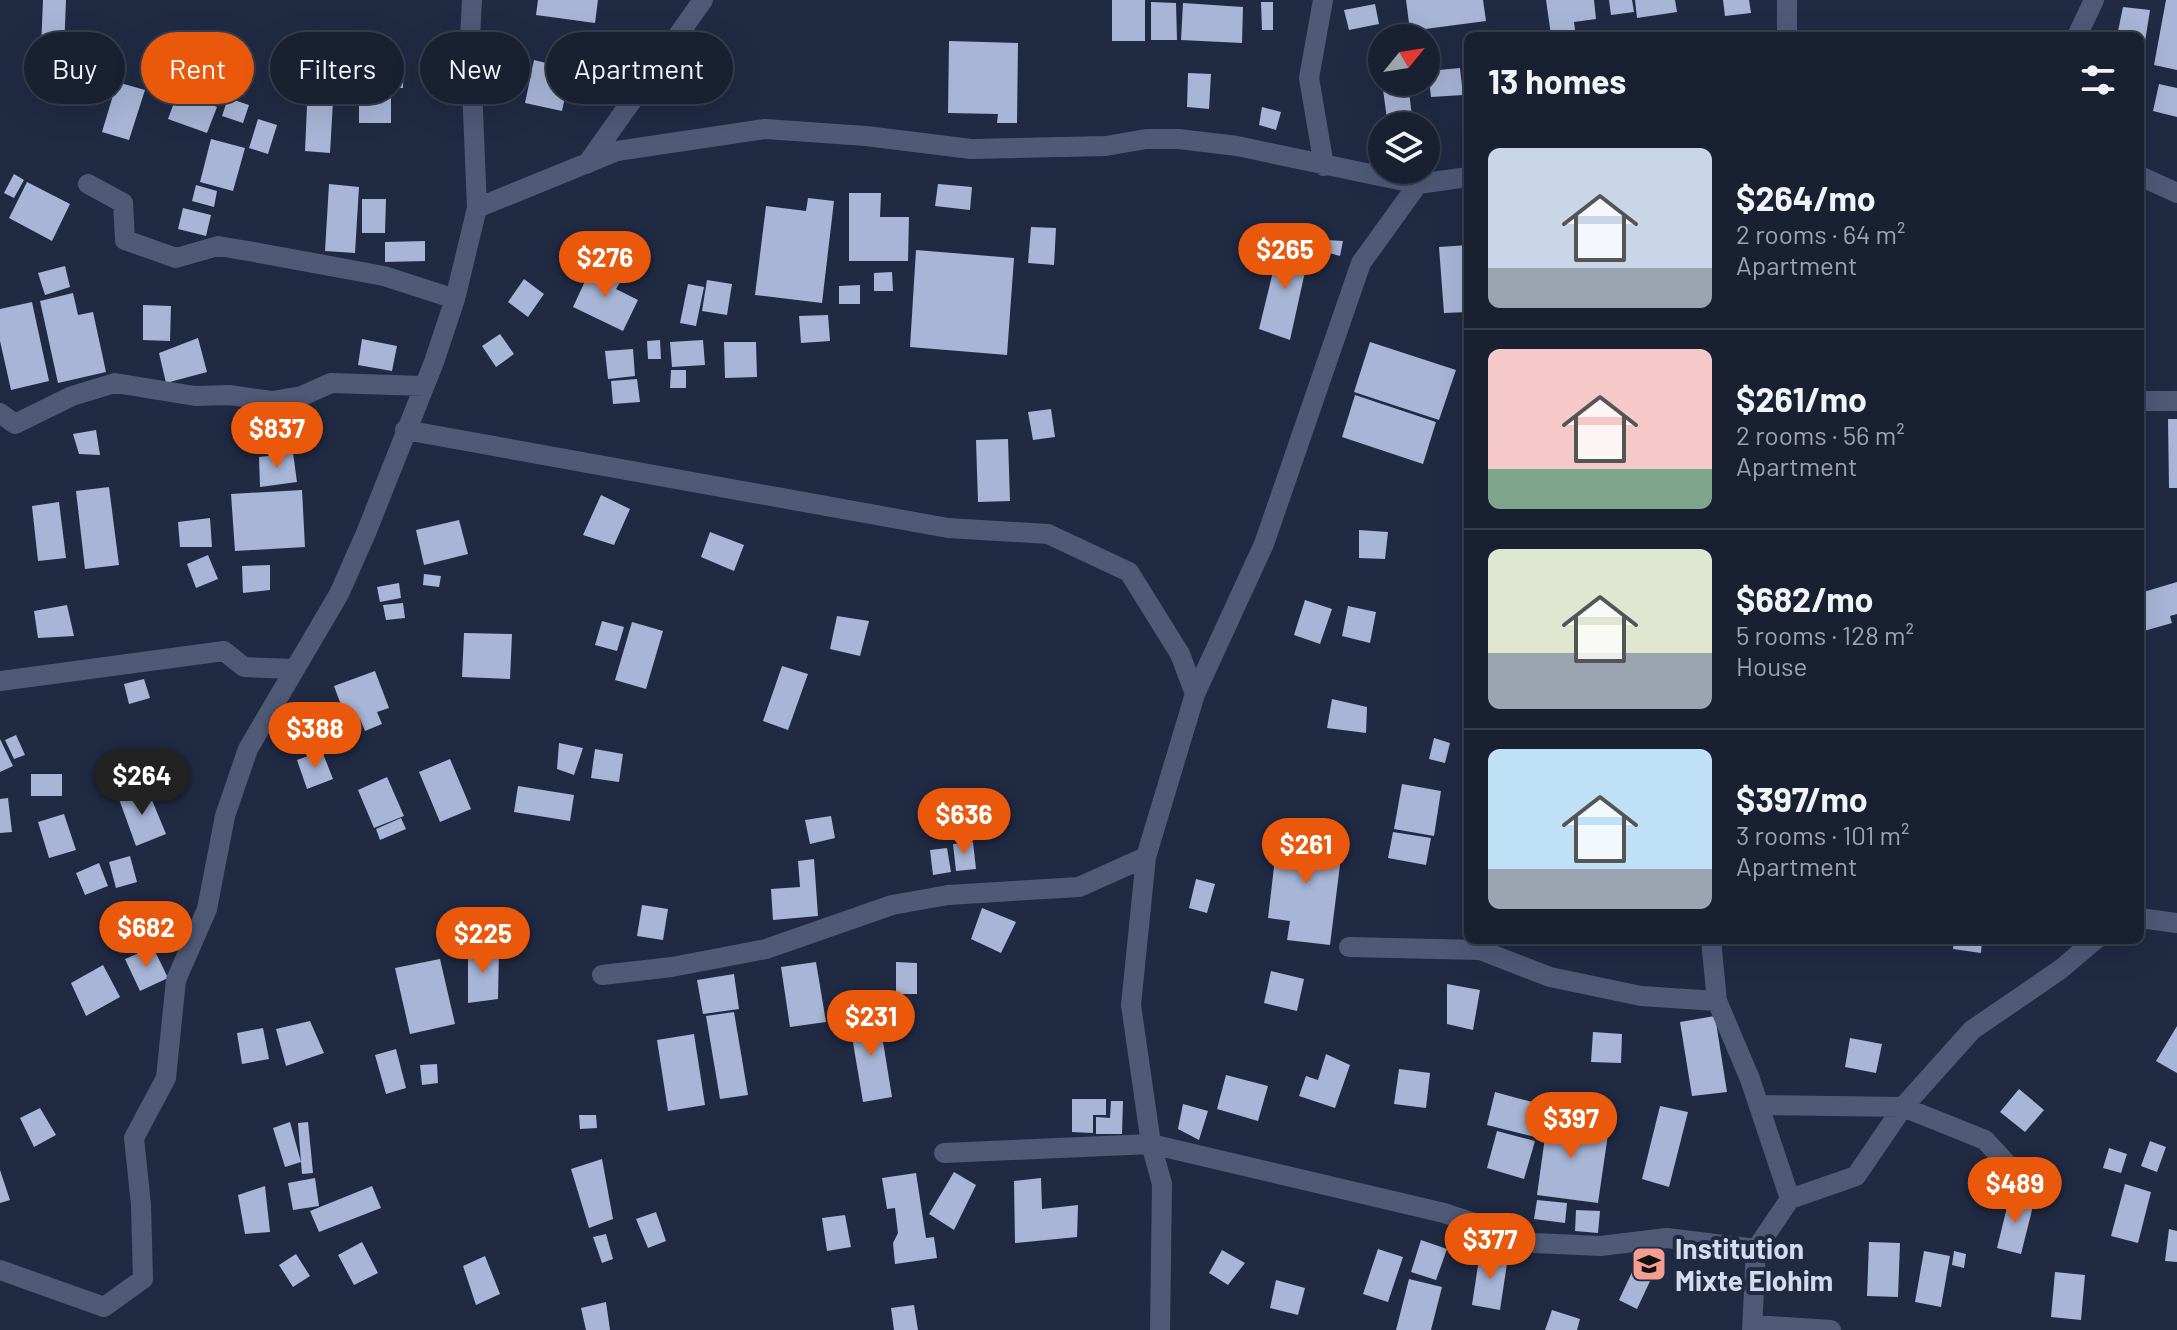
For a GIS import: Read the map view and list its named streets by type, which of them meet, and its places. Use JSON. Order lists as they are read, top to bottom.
{
  "places": {
    "school or university": ["Institution Mixte Elohim"]
  },
  "north": "top right",
  "page": {
    "chip": [
      "Buy",
      "Rent",
      "Filters",
      "New",
      "Apartment"
    ],
    "heading": "13 homes",
    "list": [
      {
        "name": "$264/mo",
        "note": "2 rooms · 64 m² · Apartment"
      },
      {
        "name": "$261/mo",
        "note": "2 rooms · 56 m² · Apartment"
      },
      {
        "name": "$682/mo",
        "note": "5 rooms · 128 m² · House"
      },
      {
        "name": "$397/mo",
        "note": "3 rooms · 101 m² · Apartment"
      }
    ],
    "price": [
      "$265",
      "$276",
      "$837",
      "$388",
      "$264",
      "$636",
      "$261",
      "$682",
      "$225",
      "$231",
      "$397",
      "$489",
      "$377"
    ]
  }
}
